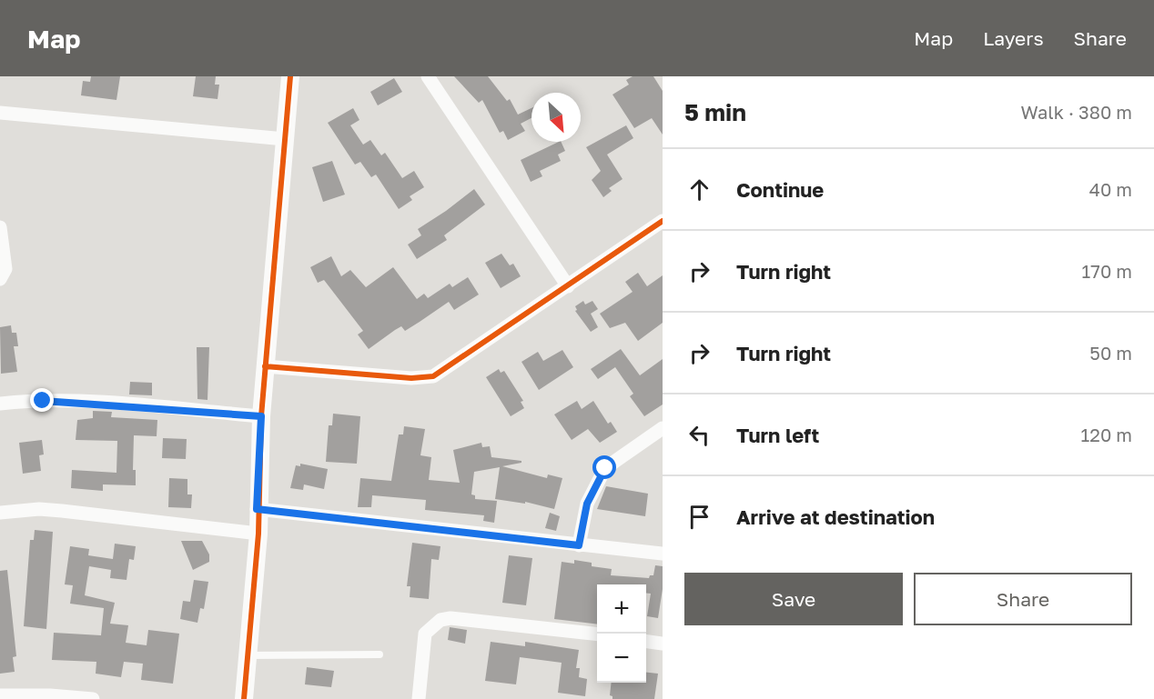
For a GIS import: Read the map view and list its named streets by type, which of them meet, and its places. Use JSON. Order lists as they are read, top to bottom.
{
  "north": "bottom right",
  "page": {
    "header": "Map",
    "nav": ["Map", "Layers", "Share"],
    "heading": ["5 min", "Walk · 380 m"],
    "list": [
      ["Continue", "40 m"],
      ["Turn right", "170 m"],
      ["Turn right", "50 m"],
      ["Turn left", "120 m"],
      "Arrive at destination"
    ],
    "buttons": ["Save", "Share"],
    "map_buttons": ["+", "−"]
  }
}
